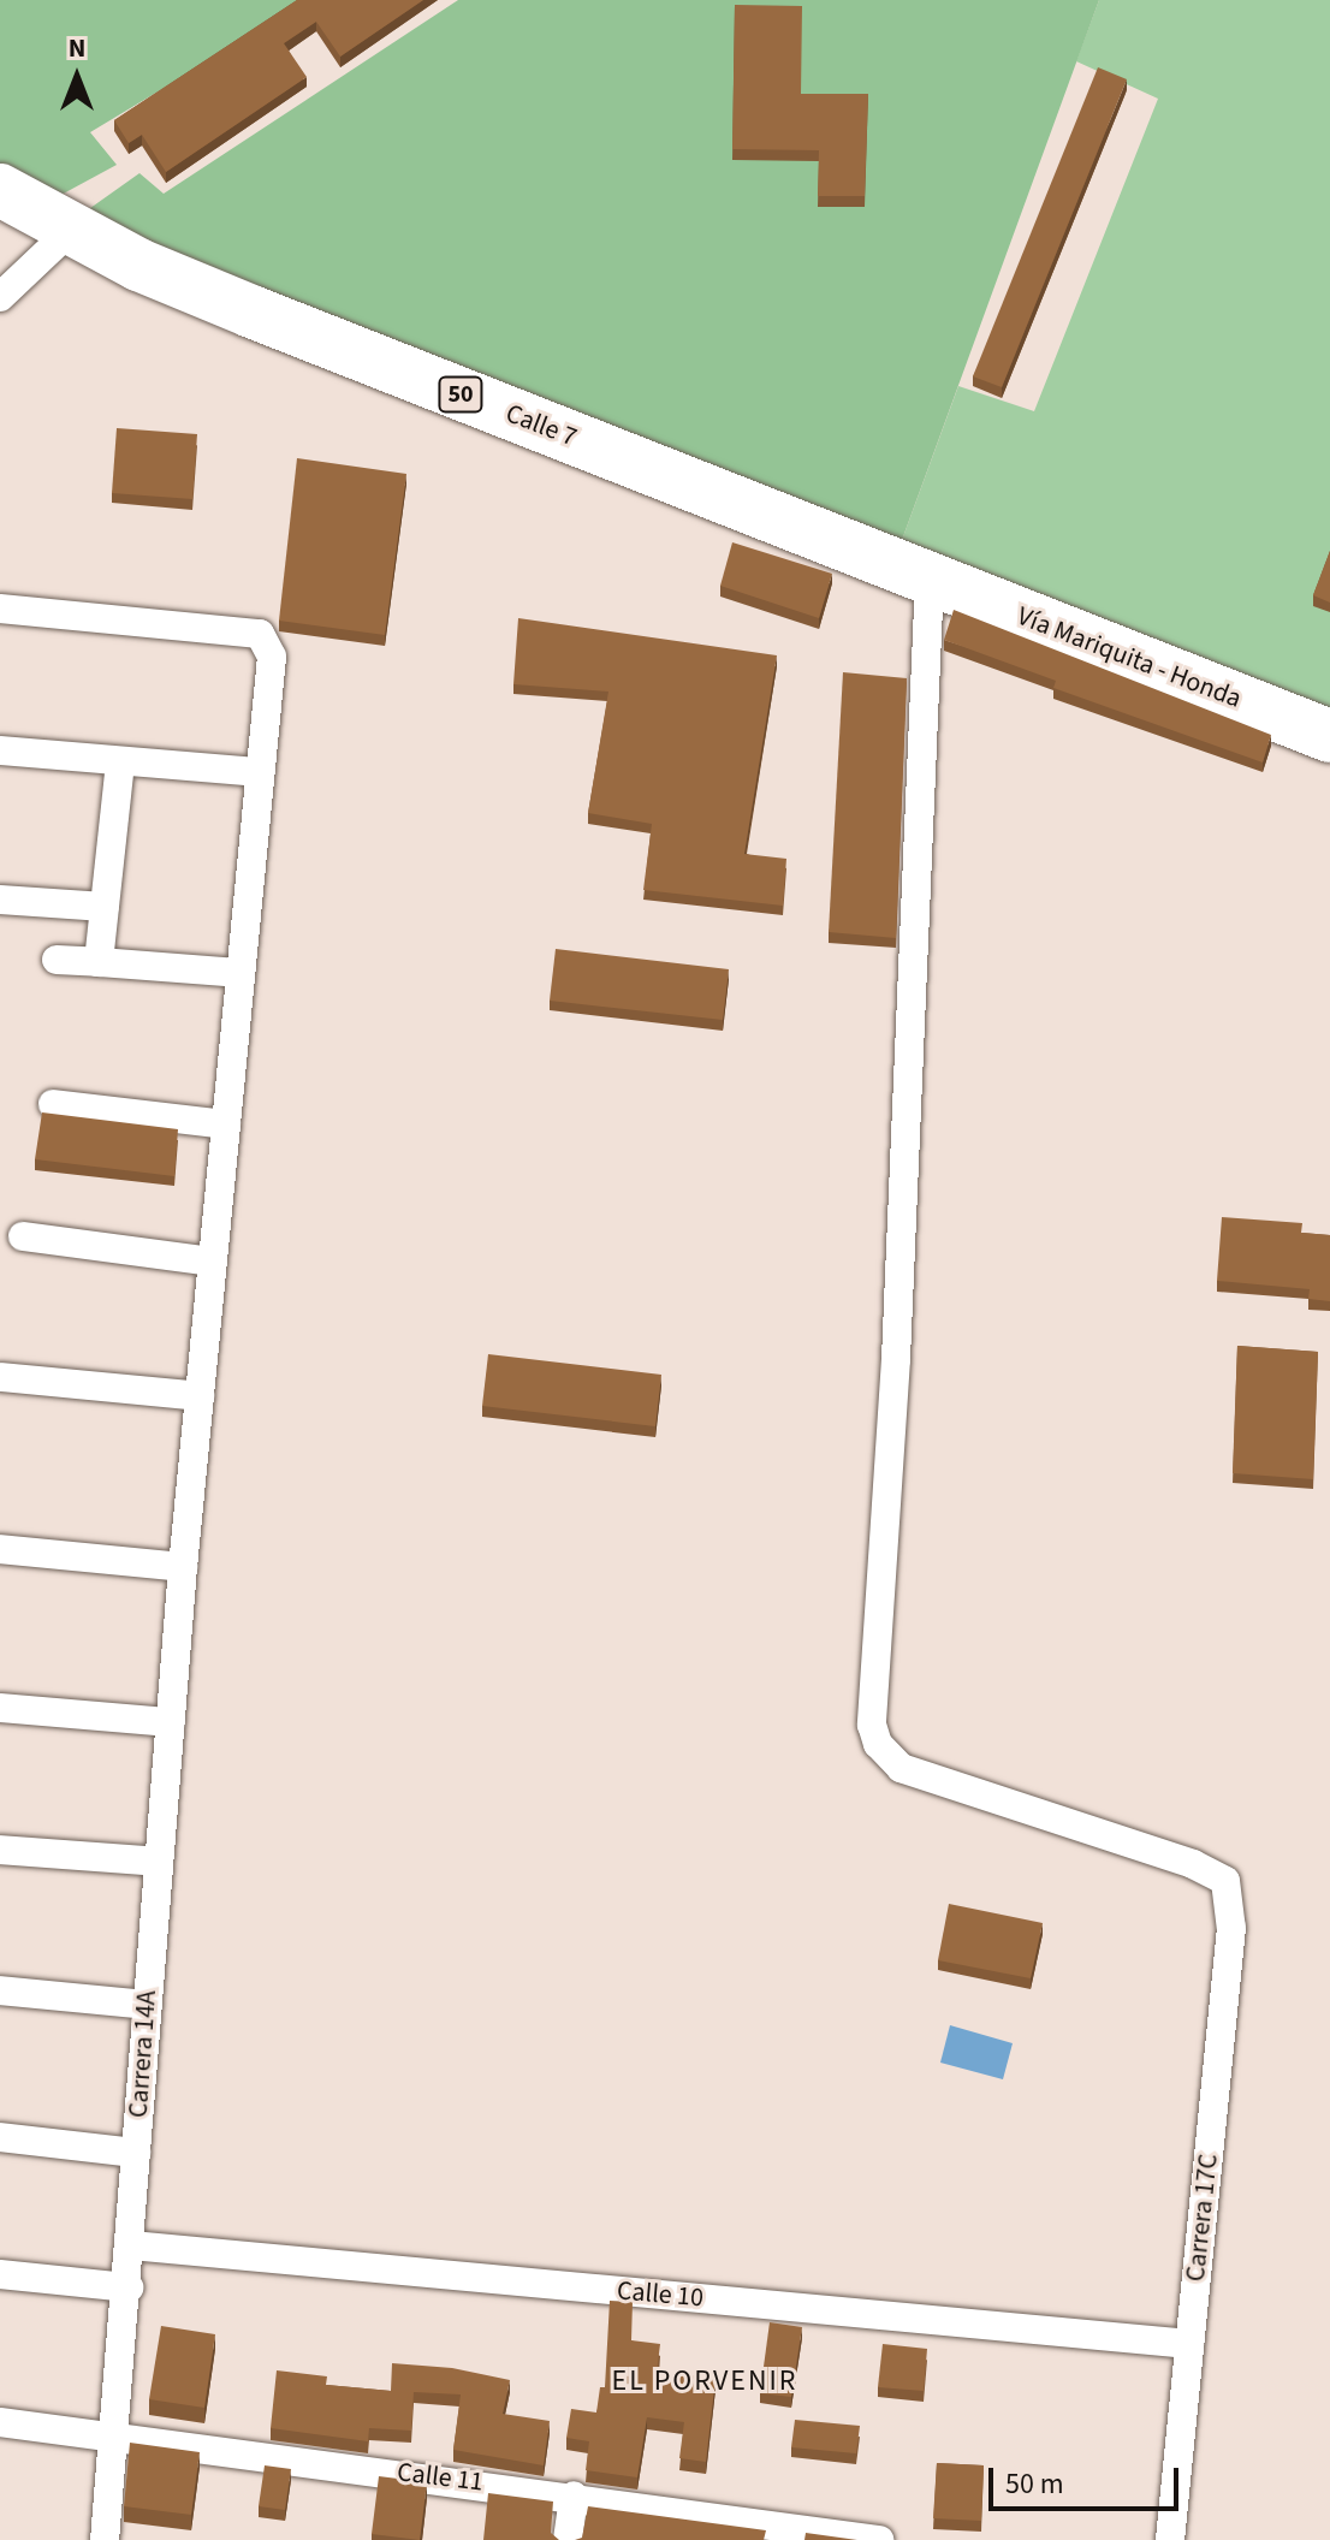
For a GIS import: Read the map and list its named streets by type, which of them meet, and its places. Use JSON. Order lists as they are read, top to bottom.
{
  "streets": {
    "highway": ["50", "Calle 7", "Vía Mariquita - Honda"],
    "street": [
      "Carrera 14A",
      "Carrera 17C",
      "Calle 10",
      "Calle 11"
    ]
  },
  "crossings": [
    ["Calle 7", "Vía Mariquita - Honda"],
    ["Calle 7", "Carrera 17C"],
    ["Vía Mariquita - Honda", "Carrera 17C"],
    ["Carrera 14A", "Calle 10"],
    ["Carrera 14A", "Calle 11"],
    ["Carrera 17C", "Calle 10"]
  ],
  "districts": ["EL PORVENIR"],
  "scale_bar": "50 m",
  "north": "top"
}
